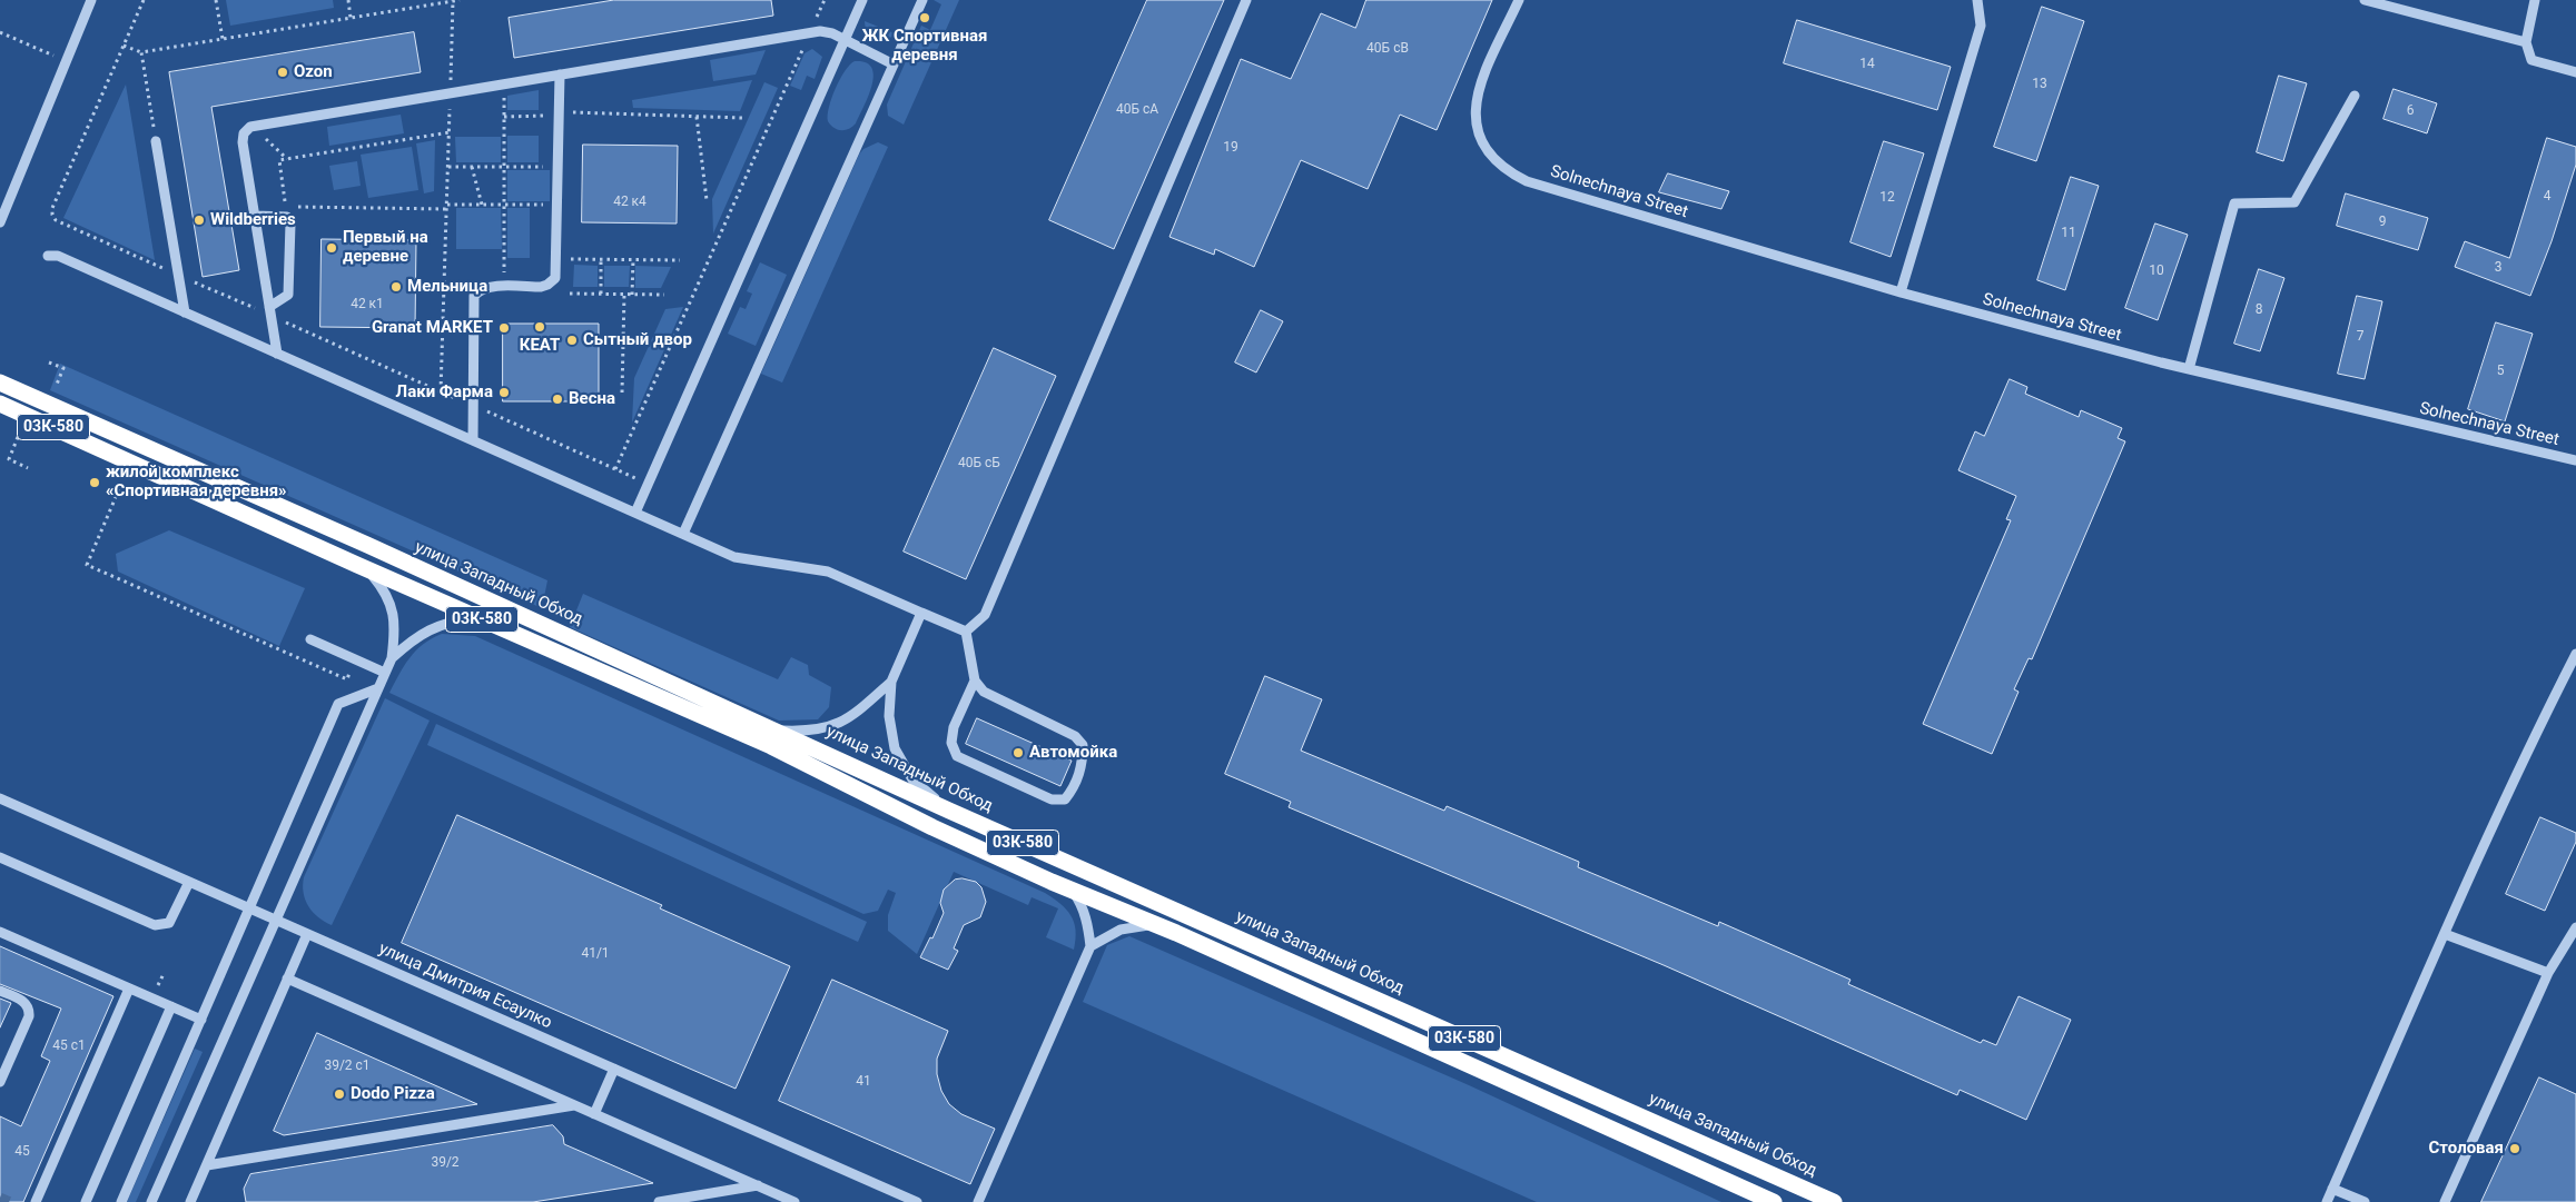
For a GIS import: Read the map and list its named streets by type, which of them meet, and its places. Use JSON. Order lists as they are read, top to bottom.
{
  "streets": {
    "highway": ["03К-580", "улица Западный Обход"],
    "street": ["Solnechnaya Street", "улица Дмитрия Есаулко"]
  },
  "places": [
    "ЖК Спортивная деревня",
    "Ozon",
    "Wildberries",
    "Первый на деревне",
    "Мельница",
    "КЕАТ",
    "Granat MARKET",
    "Сытный двор",
    "Лаки Фарма",
    "Весна",
    "жилой комплекс «Спортивная деревня»",
    "Автомойка",
    "Dodo Pizza",
    "Столовая"
  ],
  "house_numbers": [
    "40Б сВ",
    "14",
    "13",
    "40Б сА",
    "6",
    "19",
    "4",
    "12",
    "42 к4",
    "9",
    "11",
    "3",
    "10",
    "42 к1",
    "8",
    "7",
    "5",
    "40Б сБ",
    "41/1",
    "45 с1",
    "39/2 с1",
    "41",
    "45",
    "39/2"
  ]
}
